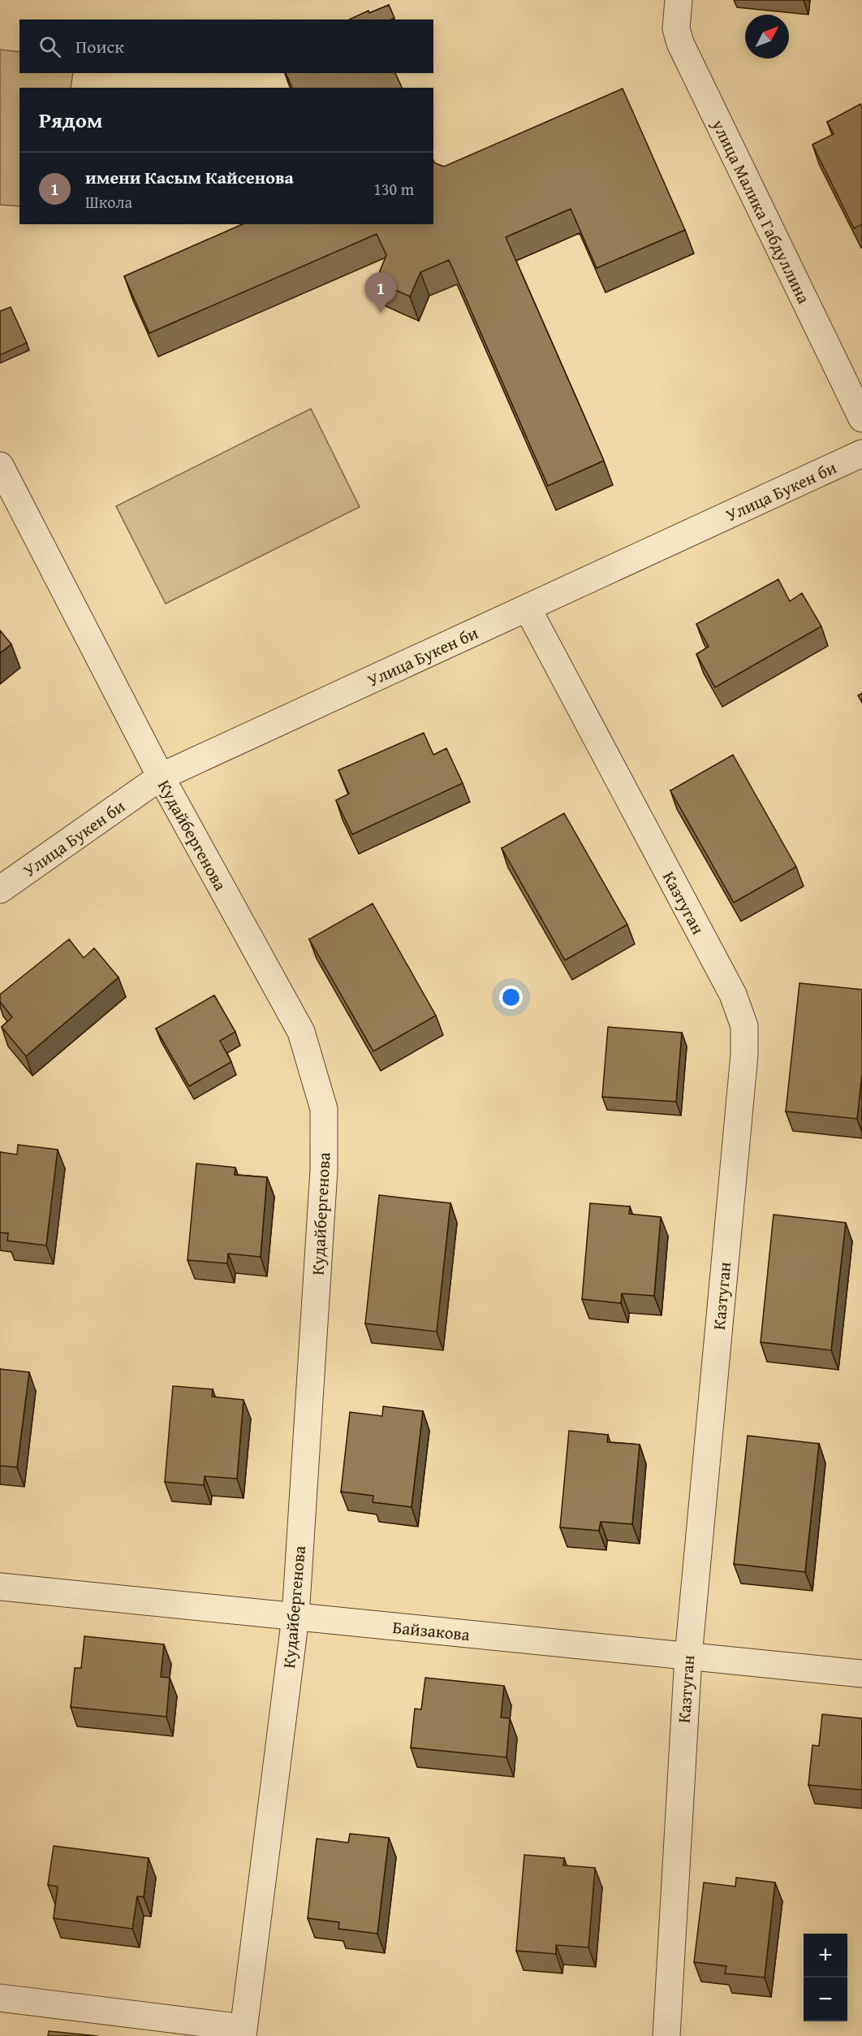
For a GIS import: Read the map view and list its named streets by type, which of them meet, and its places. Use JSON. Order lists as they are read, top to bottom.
{
  "streets": {
    "street": [
      "улица Малика Габдуллина",
      "Улица Букен би",
      "Кудайбергенова",
      "Казтуган",
      "Байзакова"
    ]
  },
  "crossings": [
    ["Улица Букен би", "Кудайбергенова"],
    ["Улица Букен би", "Казтуган"],
    ["Кудайбергенова", "Байзакова"],
    ["Казтуган", "Байзакова"]
  ],
  "north": "top right",
  "page": {
    "search": "Поиск",
    "heading": "Рядом",
    "list": [
      {
        "mark": "1",
        "name": "имени Касым Кайсенова",
        "note": "Школа",
        "value": "130 m"
      }
    ],
    "pins": "1",
    "map_buttons": ["+", "−"]
  }
}
